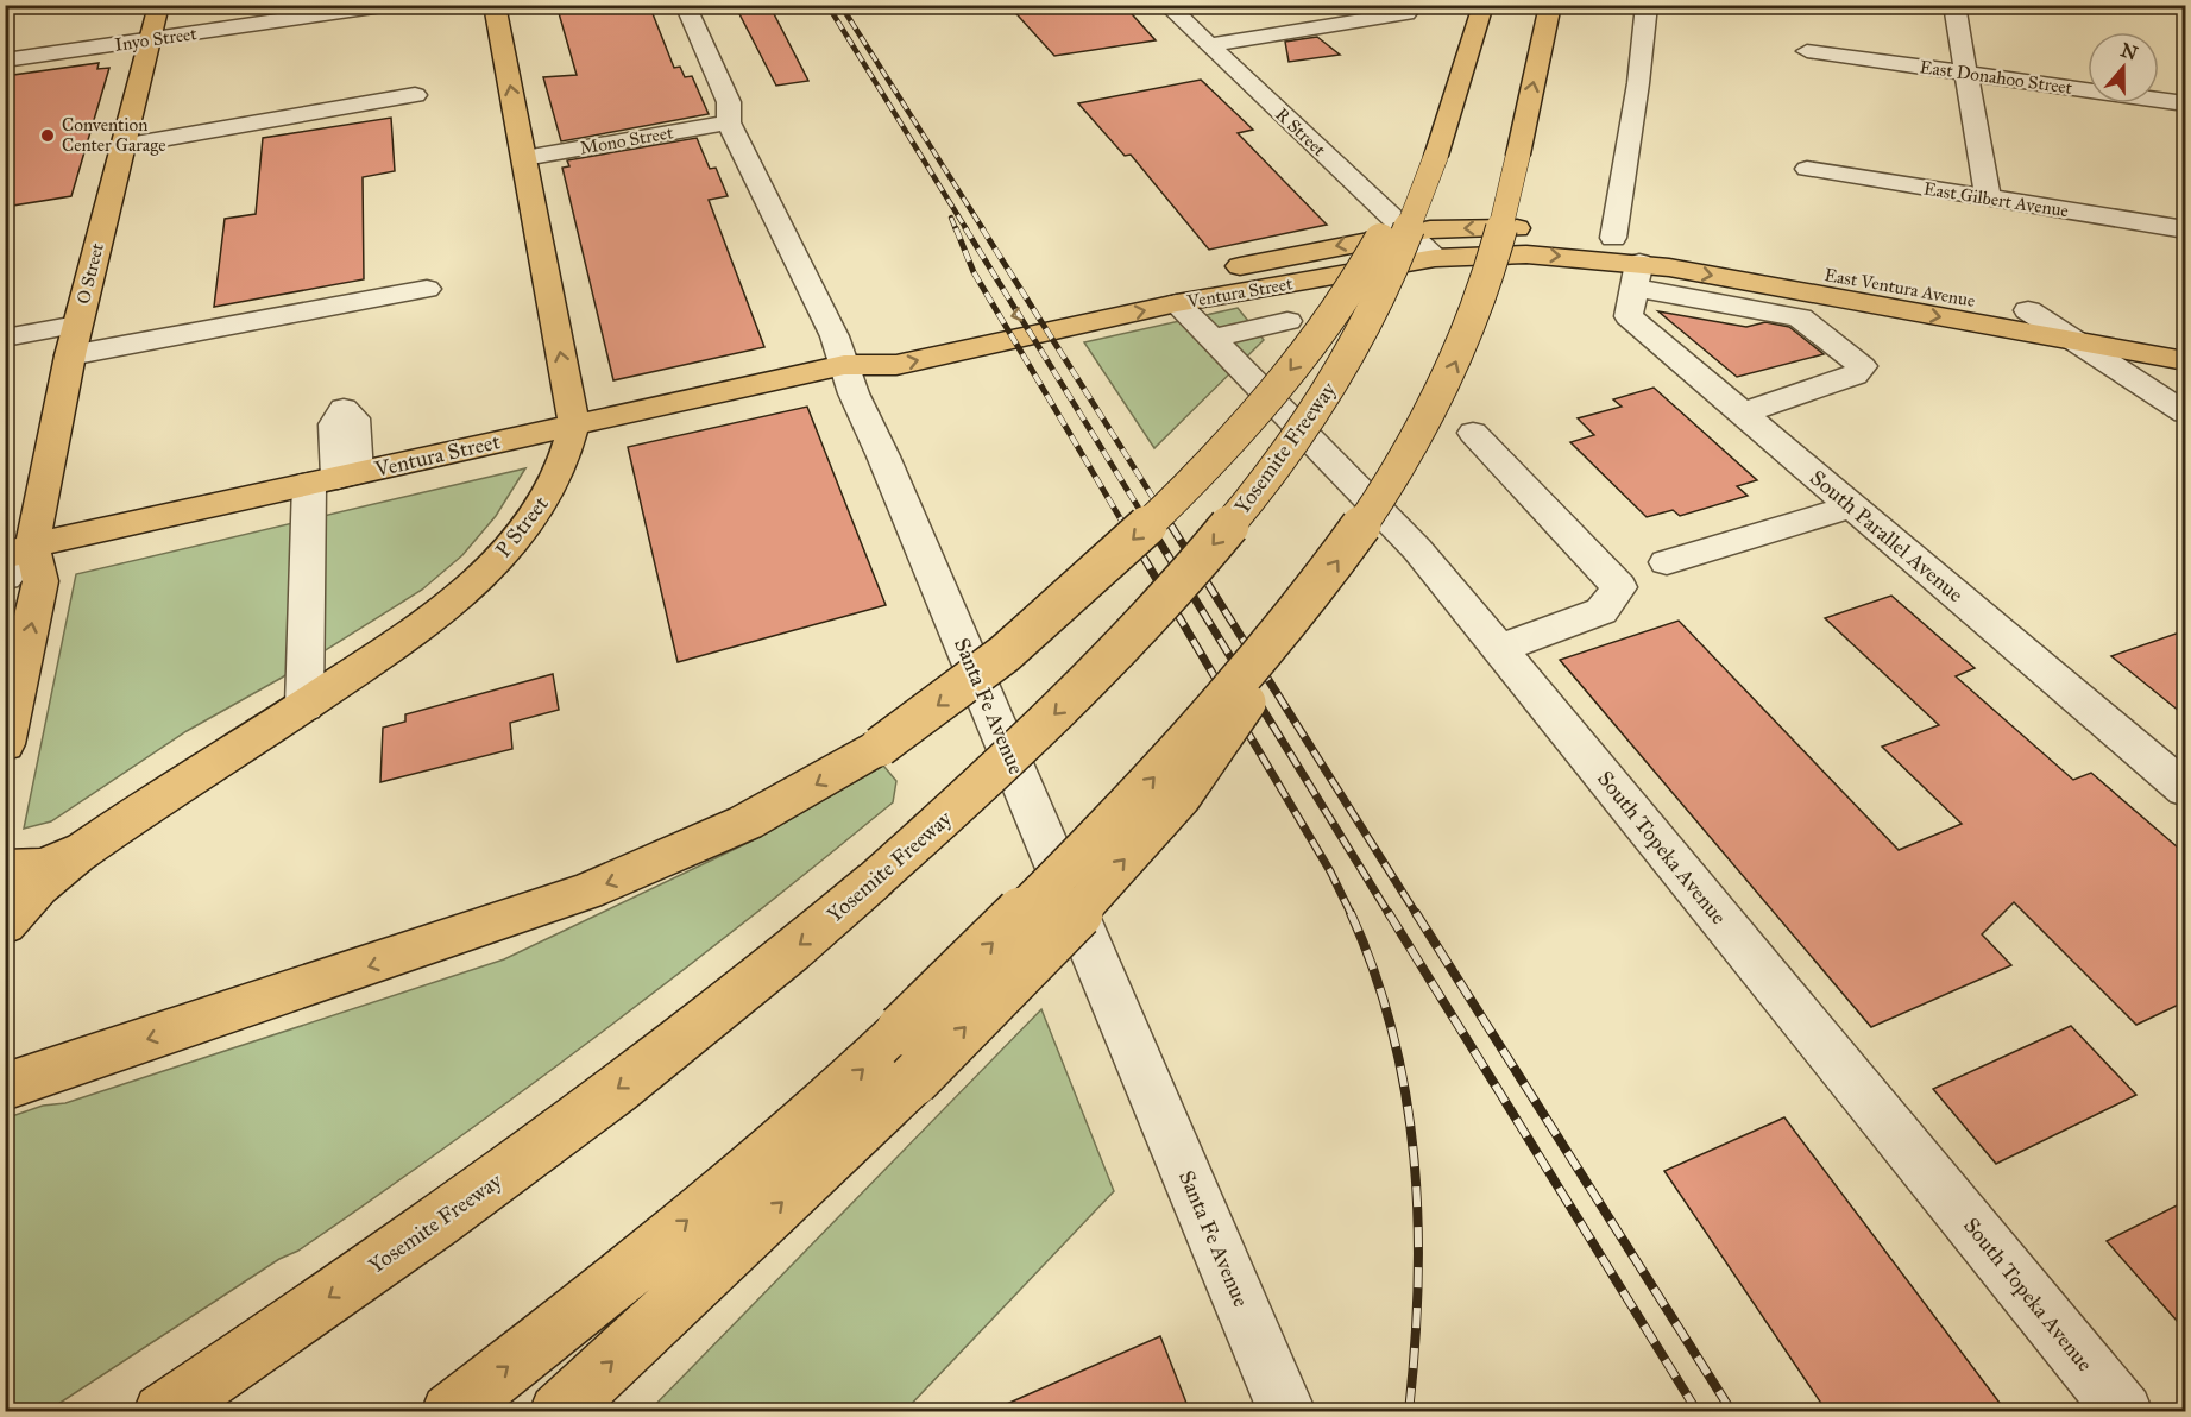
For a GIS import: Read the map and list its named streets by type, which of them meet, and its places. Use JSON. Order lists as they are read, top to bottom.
{
  "streets": {
    "main road": [
      "O Street",
      "East Ventura Avenue",
      "Ventura Street",
      "Yosemite Freeway",
      "P Street"
    ],
    "street": [
      "Inyo Street",
      "East Donahoo Street",
      "R Street",
      "Mono Street",
      "East Gilbert Avenue",
      "South Parallel Avenue",
      "Santa Fe Avenue",
      "South Topeka Avenue"
    ]
  },
  "crossings": [
    ["Inyo Street", "O Street"],
    ["R Street", "Ventura Street"],
    ["Mono Street", "P Street"],
    ["Mono Street", "Santa Fe Avenue"],
    ["O Street", "Ventura Street"],
    ["Ventura Street", "P Street"],
    ["Ventura Street", "South Parallel Avenue"],
    ["Ventura Street", "Santa Fe Avenue"],
    ["Ventura Street", "South Topeka Avenue"]
  ],
  "places": ["Convention Center Garage"],
  "north": "top"
}
